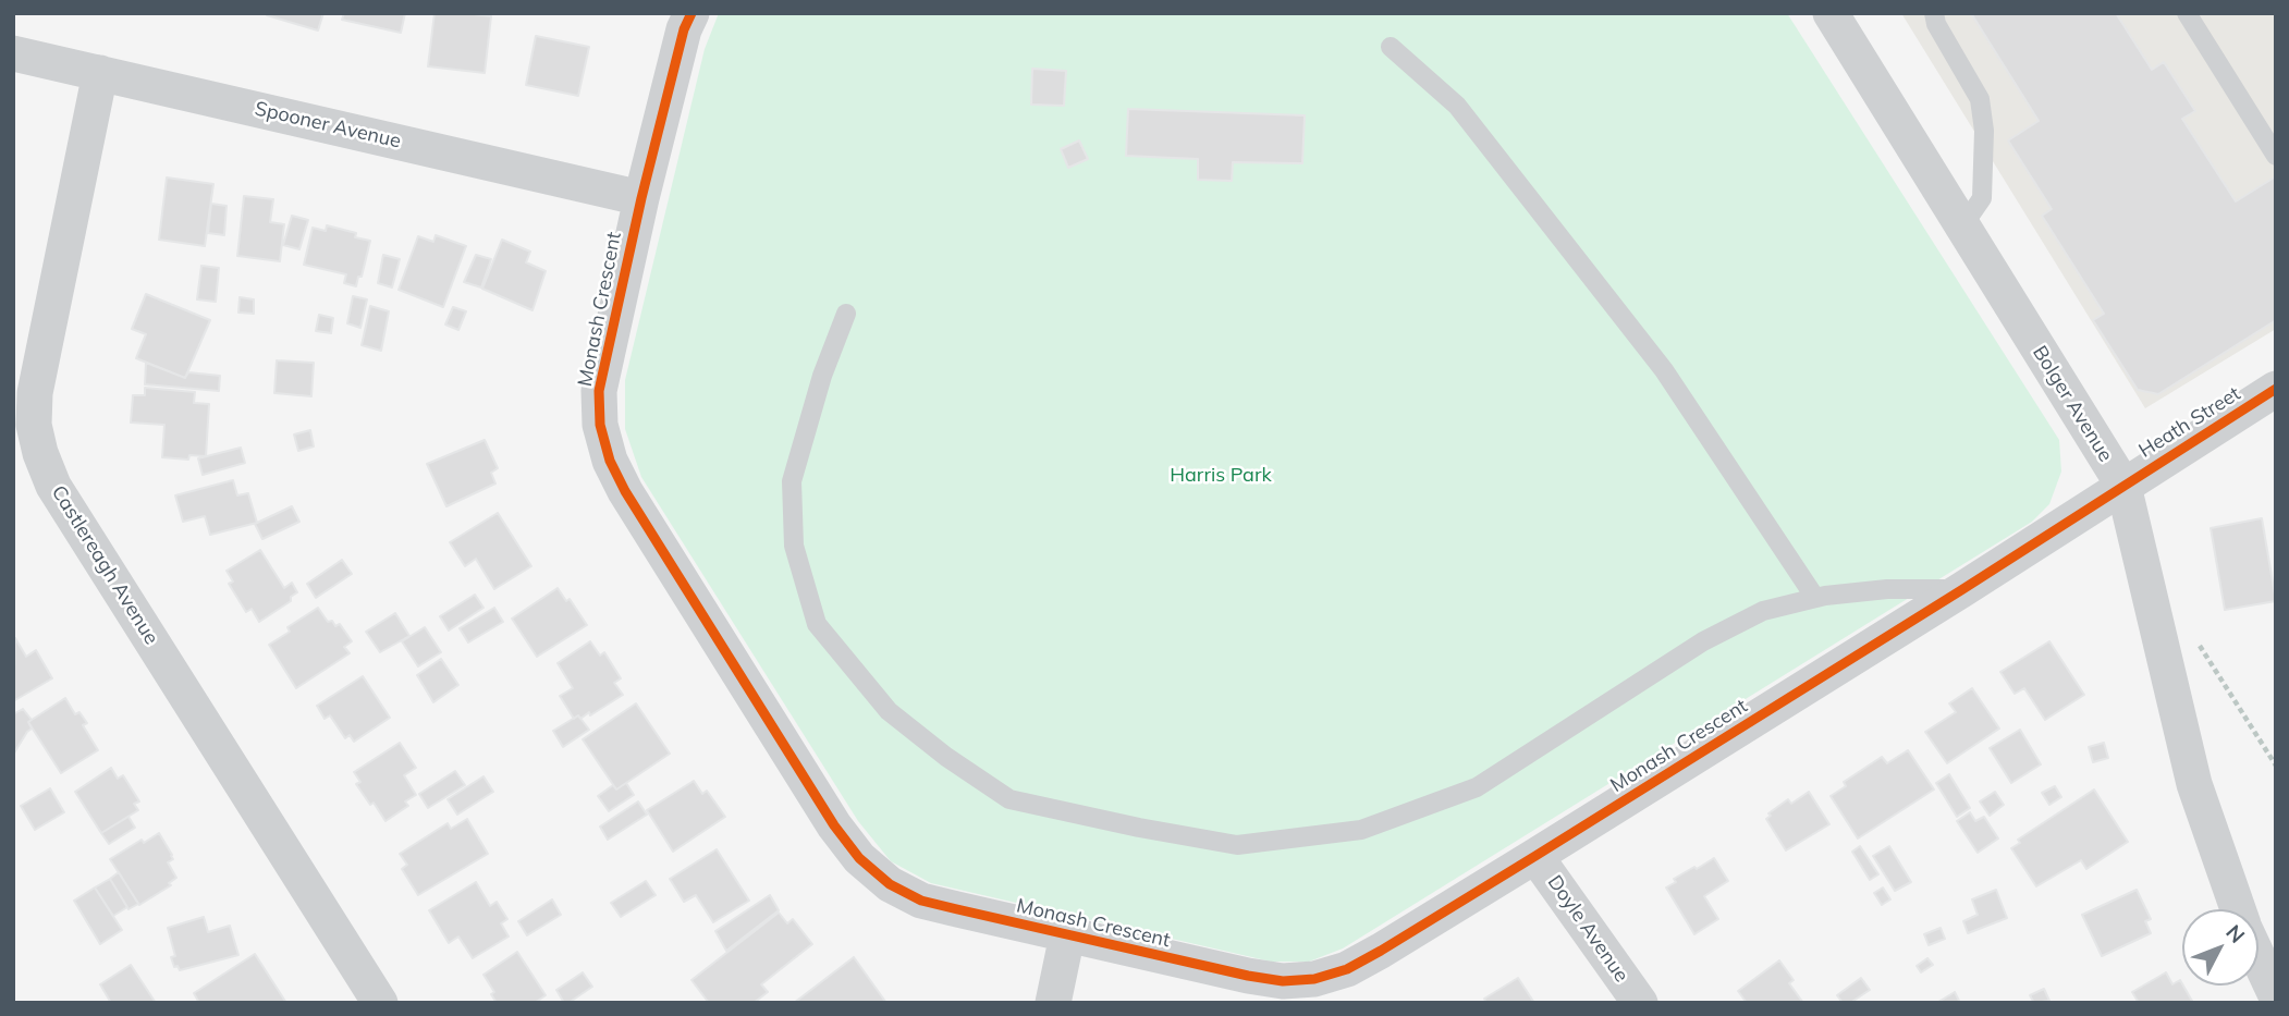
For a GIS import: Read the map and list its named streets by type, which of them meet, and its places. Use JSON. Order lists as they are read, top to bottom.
{
  "streets": {
    "street": [
      "Spooner Avenue",
      "Monash Crescent",
      "Bolger Avenue",
      "Heath Street",
      "Castlereagh Avenue",
      "Doyle Avenue"
    ]
  },
  "crossings": [
    ["Spooner Avenue", "Monash Crescent"],
    ["Spooner Avenue", "Castlereagh Avenue"],
    ["Monash Crescent", "Bolger Avenue"],
    ["Monash Crescent", "Heath Street"],
    ["Monash Crescent", "Doyle Avenue"],
    ["Bolger Avenue", "Heath Street"]
  ],
  "parks": ["Harris Park"],
  "north": "top right"
}
